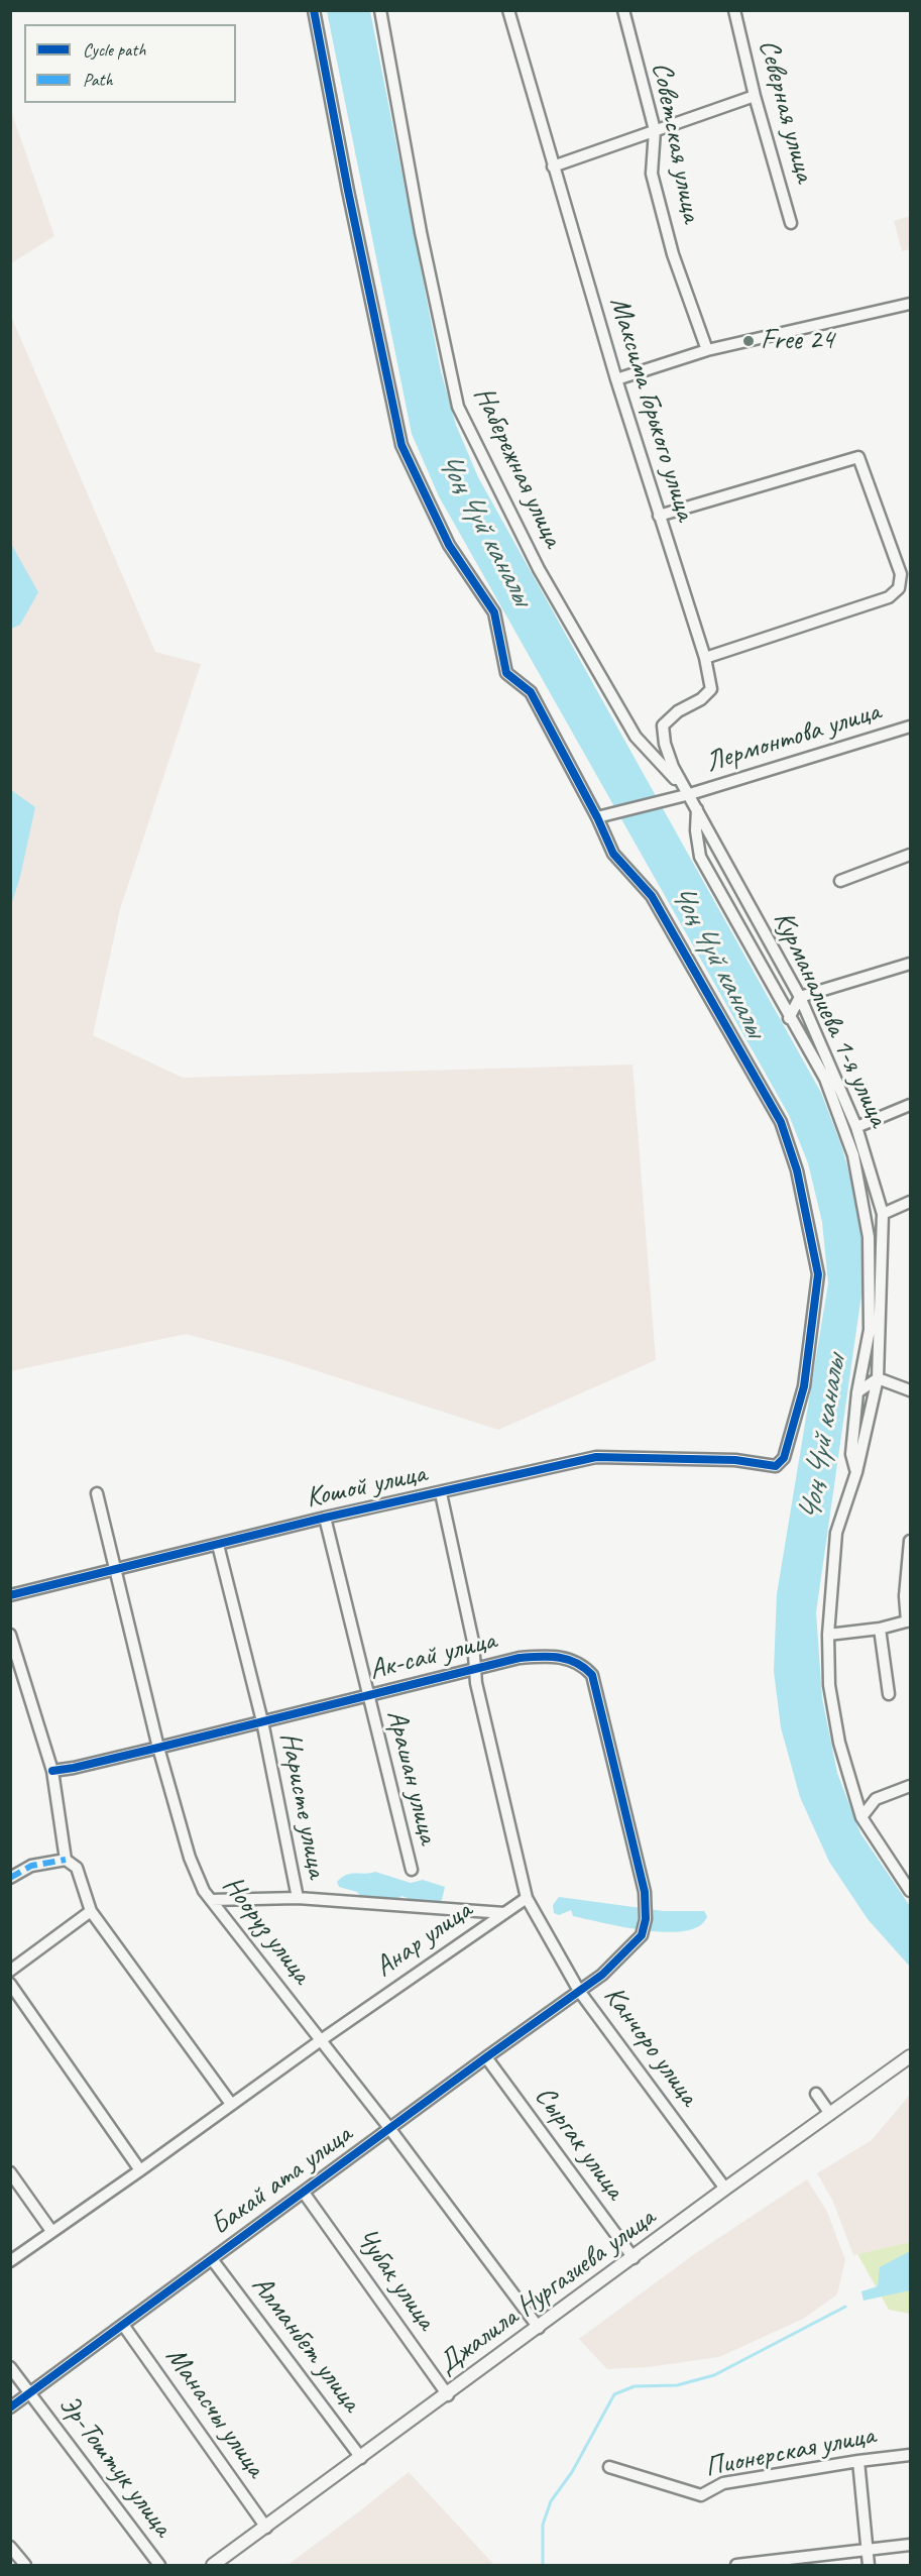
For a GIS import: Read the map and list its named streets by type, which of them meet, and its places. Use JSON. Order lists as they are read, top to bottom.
{
  "streets": {
    "street": [
      "Северная улица",
      "Советская улица",
      "Максима Горького улица",
      "Набережная улица",
      "Лермонтова улица",
      "Курманалиева 1-я улица",
      "Кошой улица",
      "Ак-сай улица",
      "Арашан улица",
      "Наристе улица",
      "Нооруз улица",
      "Анар улица",
      "Канчоро улица",
      "Сыргак улица",
      "Бакай ата улица",
      "Чубак улица",
      "Джалила Нургазиева улица",
      "Алманбет улица",
      "Манасчы улица",
      "Пионерская улица",
      "Эр-Тоштук улица"
    ]
  },
  "crossings": [
    ["Максима Горького улица", "Набережная улица"],
    ["Максима Горького улица", "Лермонтова улица"],
    ["Максима Горького улица", "Курманалиева 1-я улица"],
    ["Набережная улица", "Лермонтова улица"],
    ["Набережная улица", "Курманалиева 1-я улица"],
    ["Лермонтова улица", "Курманалиева 1-я улица"],
    ["Лермонтова улица", "Кошой улица"],
    ["Кошой улица", "Арашан улица"],
    ["Кошой улица", "Наристе улица"],
    ["Кошой улица", "Нооруз улица"],
    ["Ак-сай улица", "Арашан улица"],
    ["Ак-сай улица", "Наристе улица"],
    ["Ак-сай улица", "Нооруз улица"],
    ["Ак-сай улица", "Канчоро улица"],
    ["Ак-сай улица", "Бакай ата улица"],
    ["Нооруз улица", "Анар улица"],
    ["Нооруз улица", "Бакай ата улица"],
    ["Нооруз улица", "Джалила Нургазиева улица"],
    ["Анар улица", "Канчоро улица"],
    ["Канчоро улица", "Бакай ата улица"],
    ["Канчоро улица", "Джалила Нургазиева улица"],
    ["Сыргак улица", "Бакай ата улица"],
    ["Сыргак улица", "Джалила Нургазиева улица"],
    ["Бакай ата улица", "Чубак улица"],
    ["Бакай ата улица", "Алманбет улица"],
    ["Бакай ата улица", "Манасчы улица"],
    ["Бакай ата улица", "Эр-Тоштук улица"],
    ["Чубак улица", "Джалила Нургазиева улица"],
    ["Джалила Нургазиева улица", "Алманбет улица"],
    ["Джалила Нургазиева улица", "Манасчы улица"]
  ],
  "water": ["Чоң Чүй каналы"],
  "places": ["Free 24"],
  "legend": ["Cycle path", "Path"]
}
